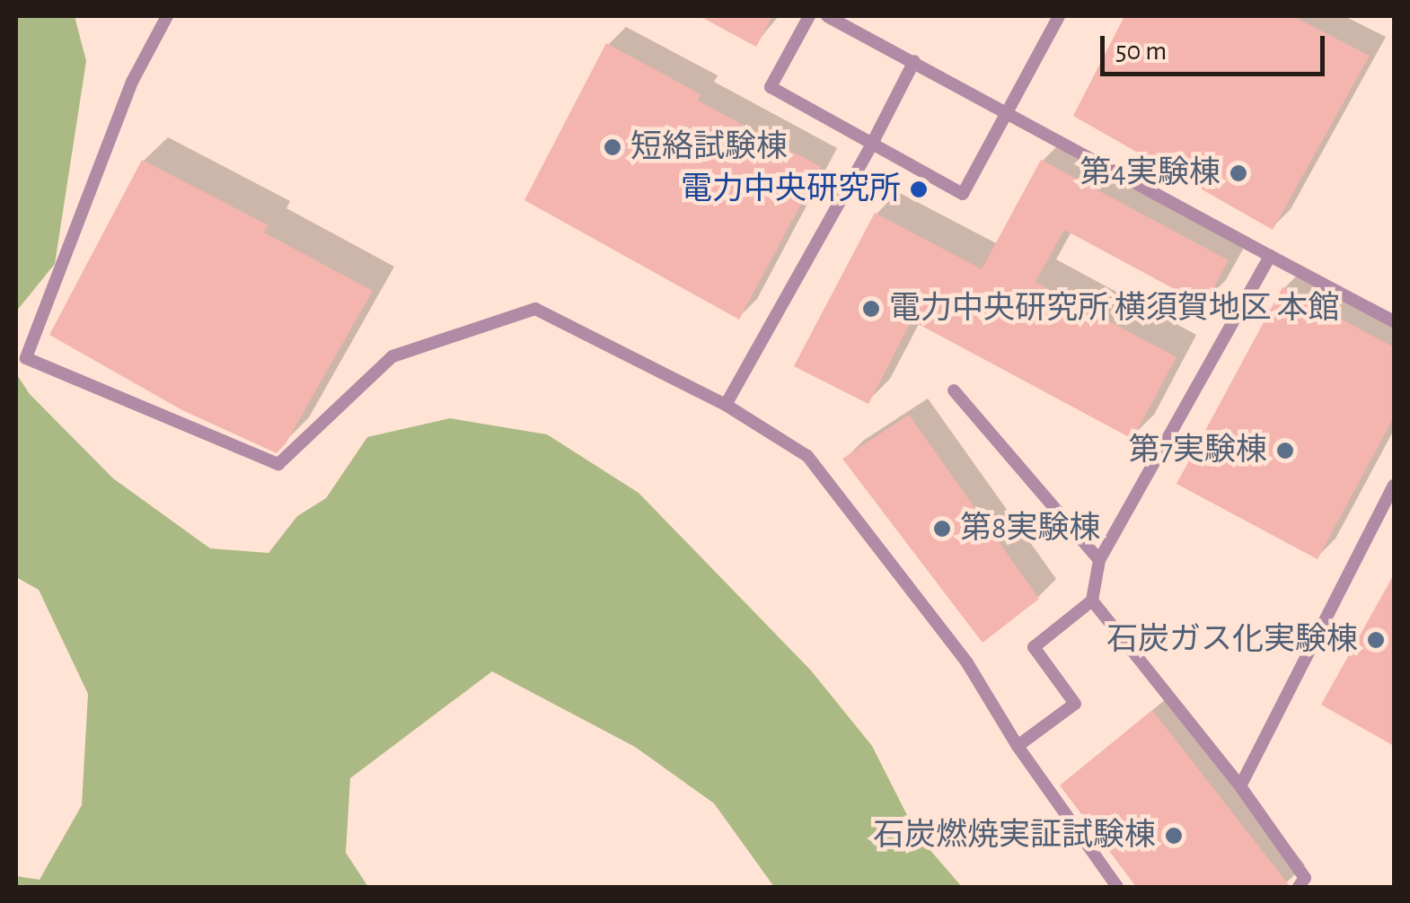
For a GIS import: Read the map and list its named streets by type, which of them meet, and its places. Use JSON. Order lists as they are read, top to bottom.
{
  "places": [
    "短絡試験棟",
    "第4実験棟",
    "電力中央研究所",
    "電力中央研究所 横須賀地区 本館",
    "第7実験棟",
    "第8実験棟",
    "石炭ガス化実験棟",
    "石炭燃焼実証試験棟"
  ],
  "scale_bar": "50 m"
}
